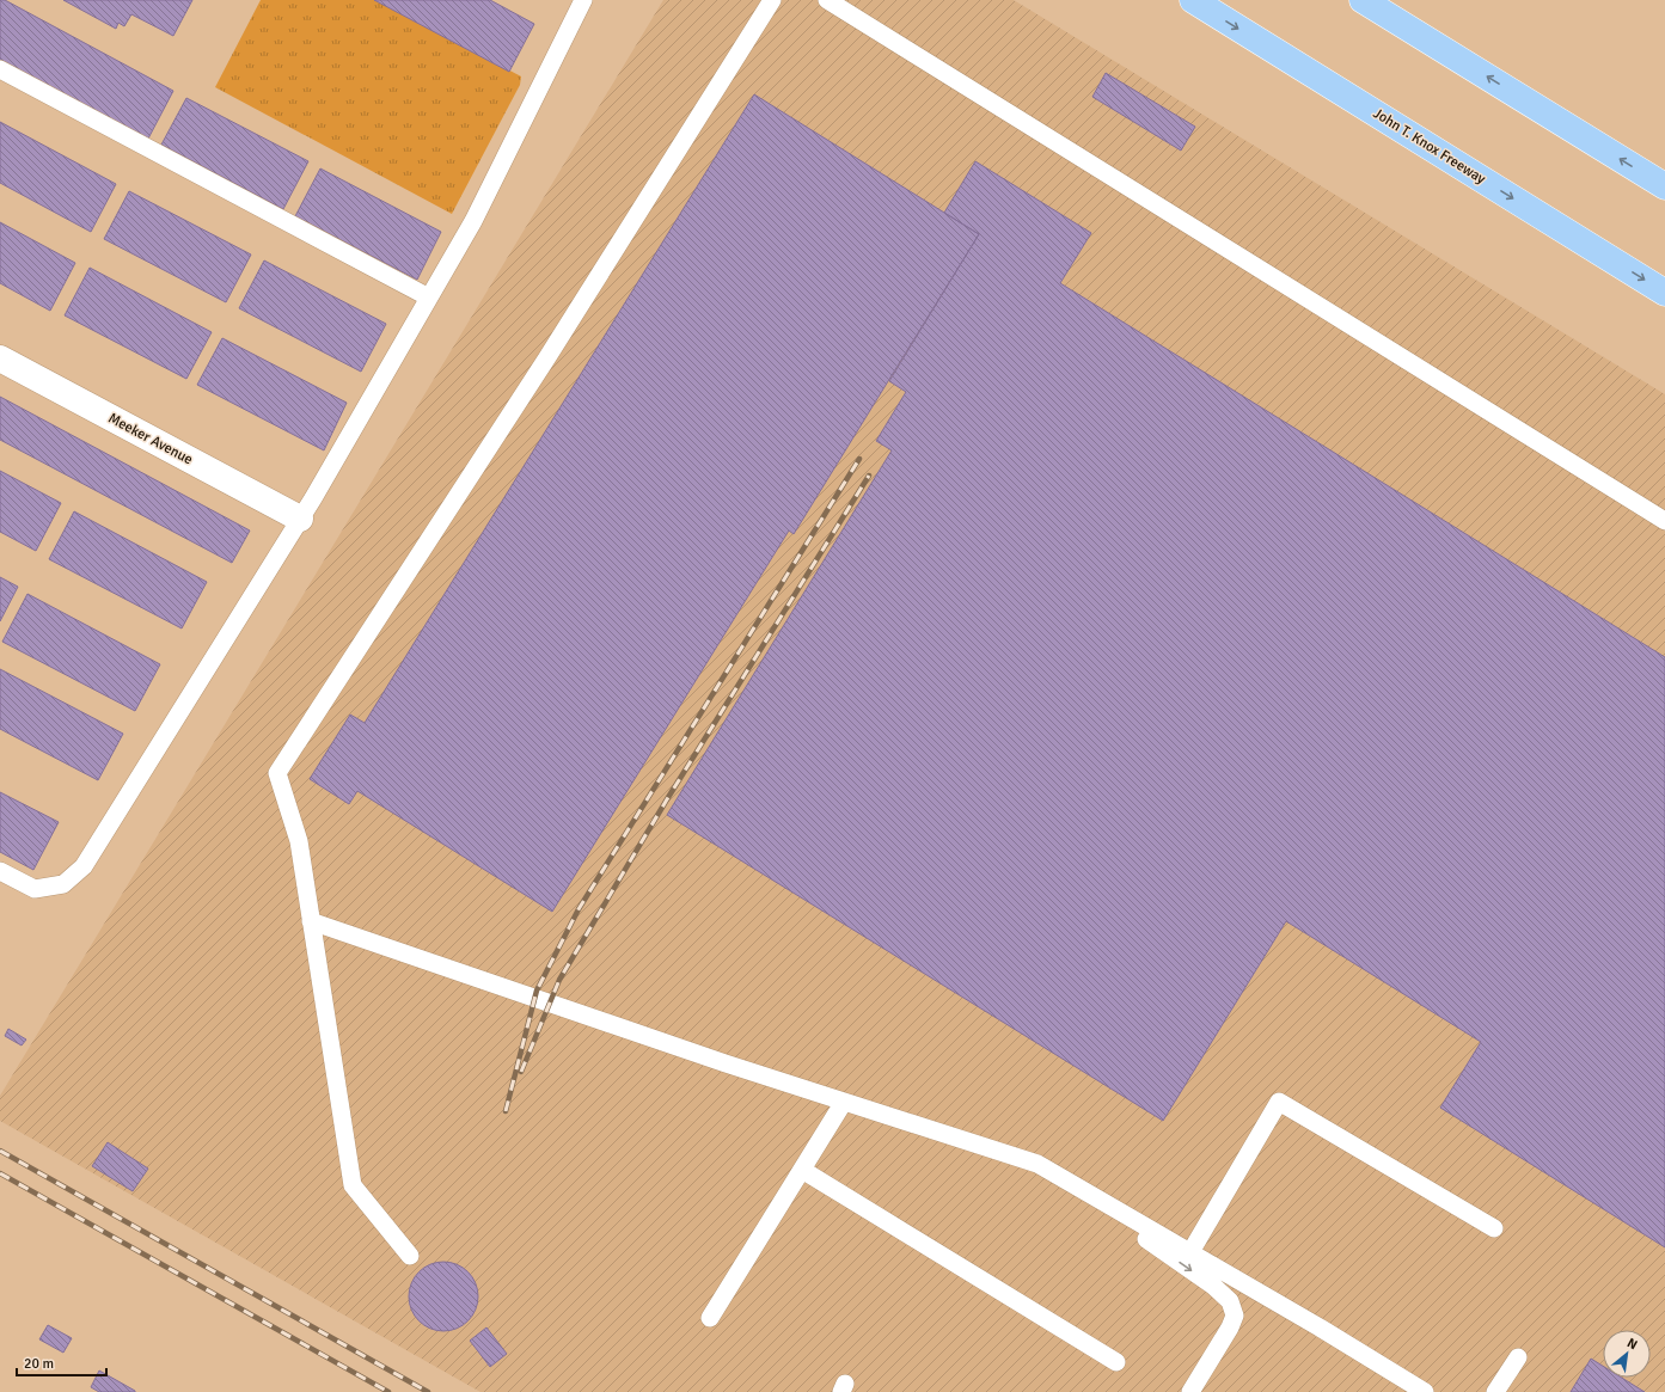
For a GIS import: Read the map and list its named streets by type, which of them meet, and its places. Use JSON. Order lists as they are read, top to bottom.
{
  "streets": {
    "highway": ["John T. Knox Freeway"],
    "street": ["Meeker Avenue"]
  },
  "scale_bar": "20 m",
  "north": "top right"
}
